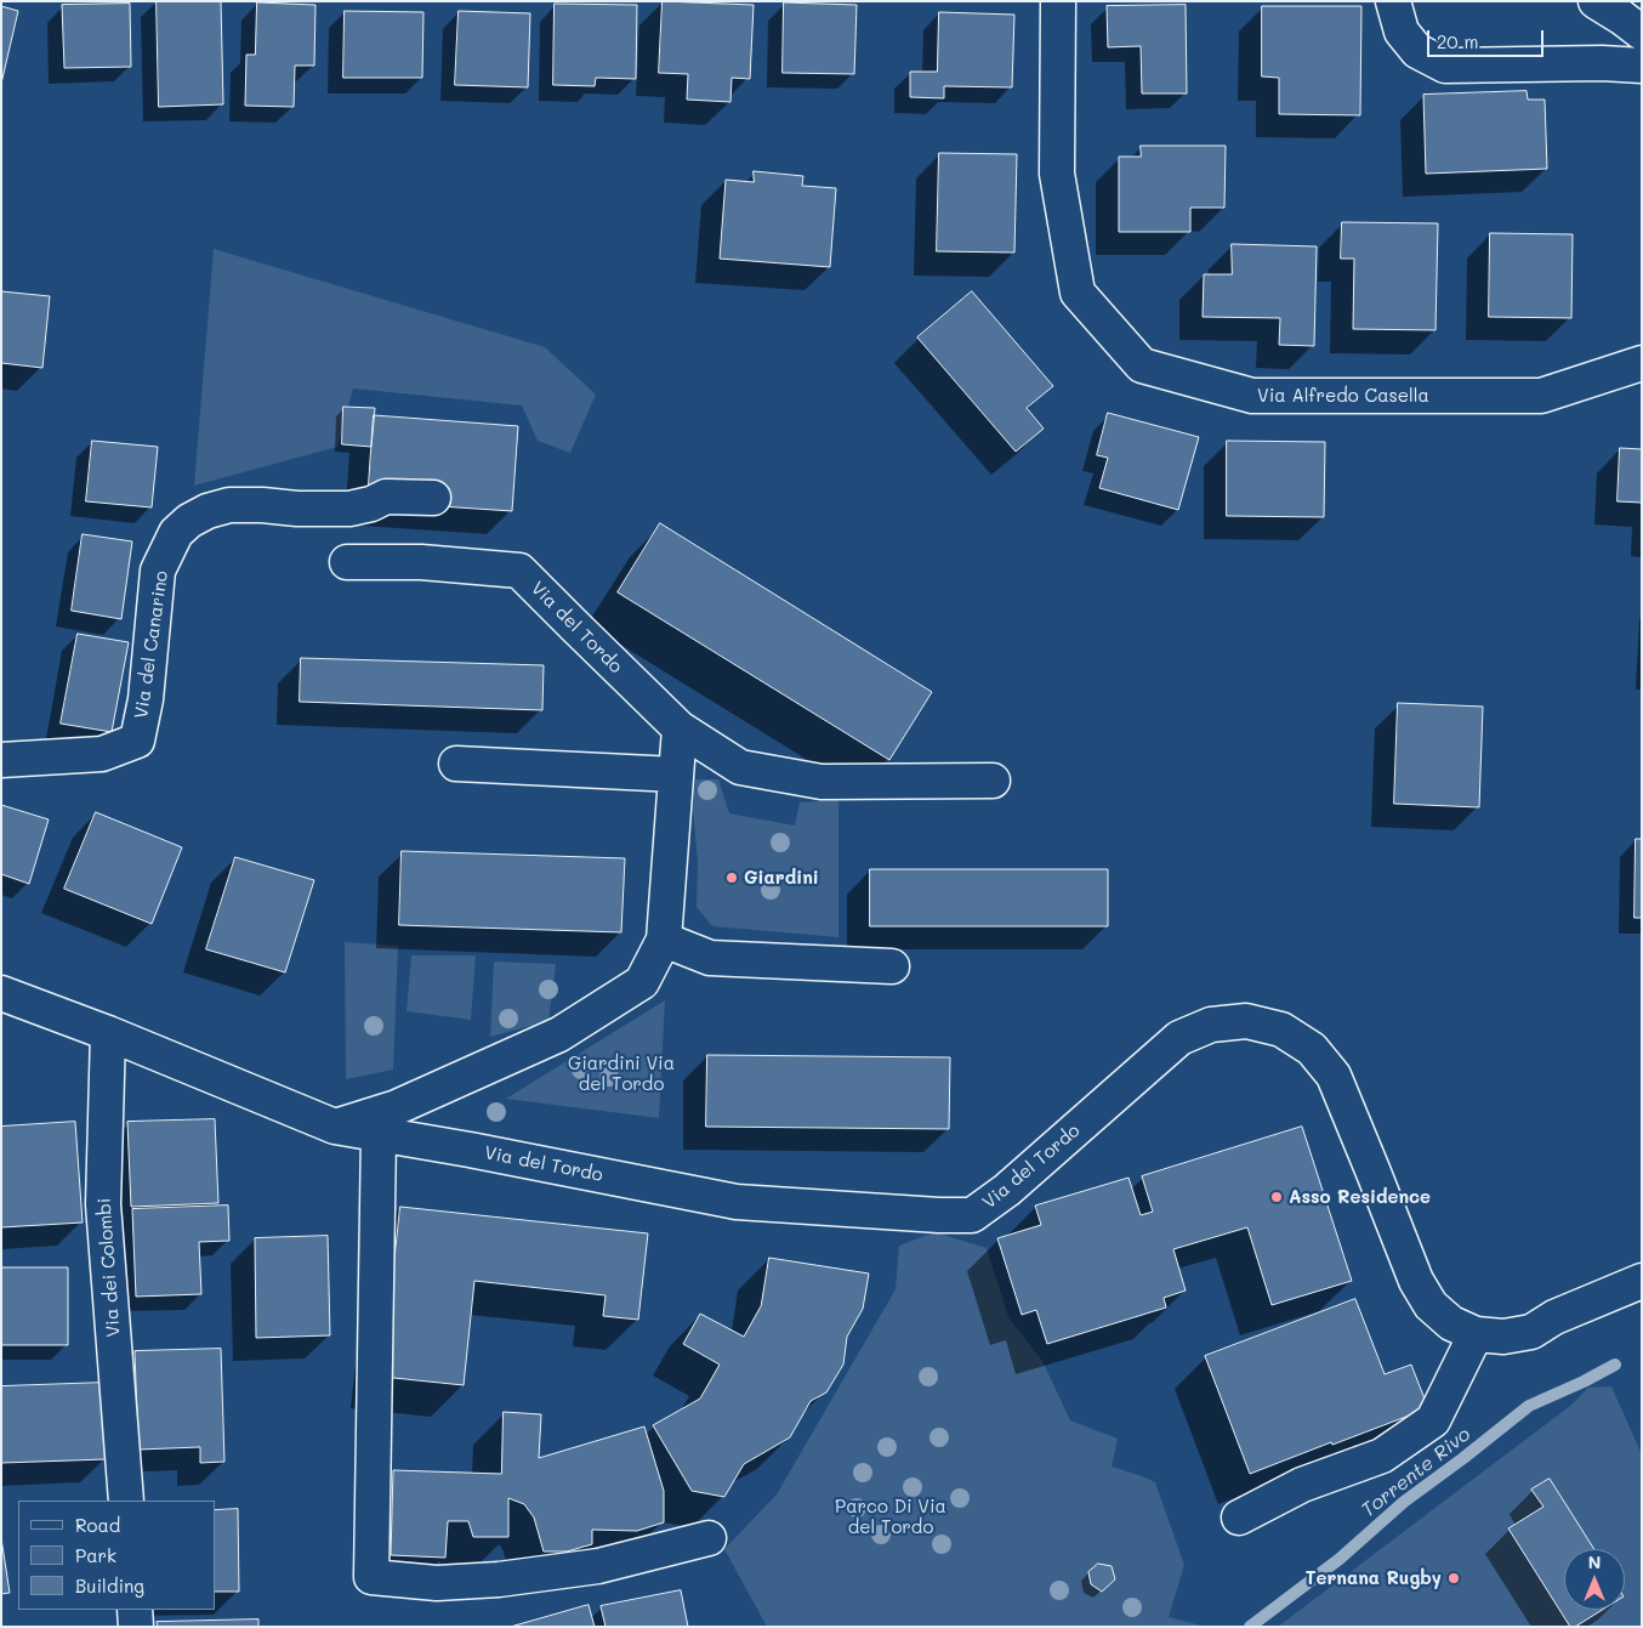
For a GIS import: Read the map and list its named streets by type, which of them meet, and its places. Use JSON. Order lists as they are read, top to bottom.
{
  "streets": {
    "street": [
      "Via Alfredo Casella",
      "Via del Tordo",
      "Via del Canarino",
      "Via dei Colombi"
    ]
  },
  "crossings": [
    ["Via del Tordo", "Via dei Colombi"]
  ],
  "water": ["Torrente Rivo"],
  "parks": ["Giardini Via del Tordo", "Parco Di Via del Tordo"],
  "places": ["Giardini", "Asso Residence", "Ternana Rugby"],
  "legend": ["Road", "Park", "Building"],
  "scale_bar": "20 m",
  "north": "top"
}
